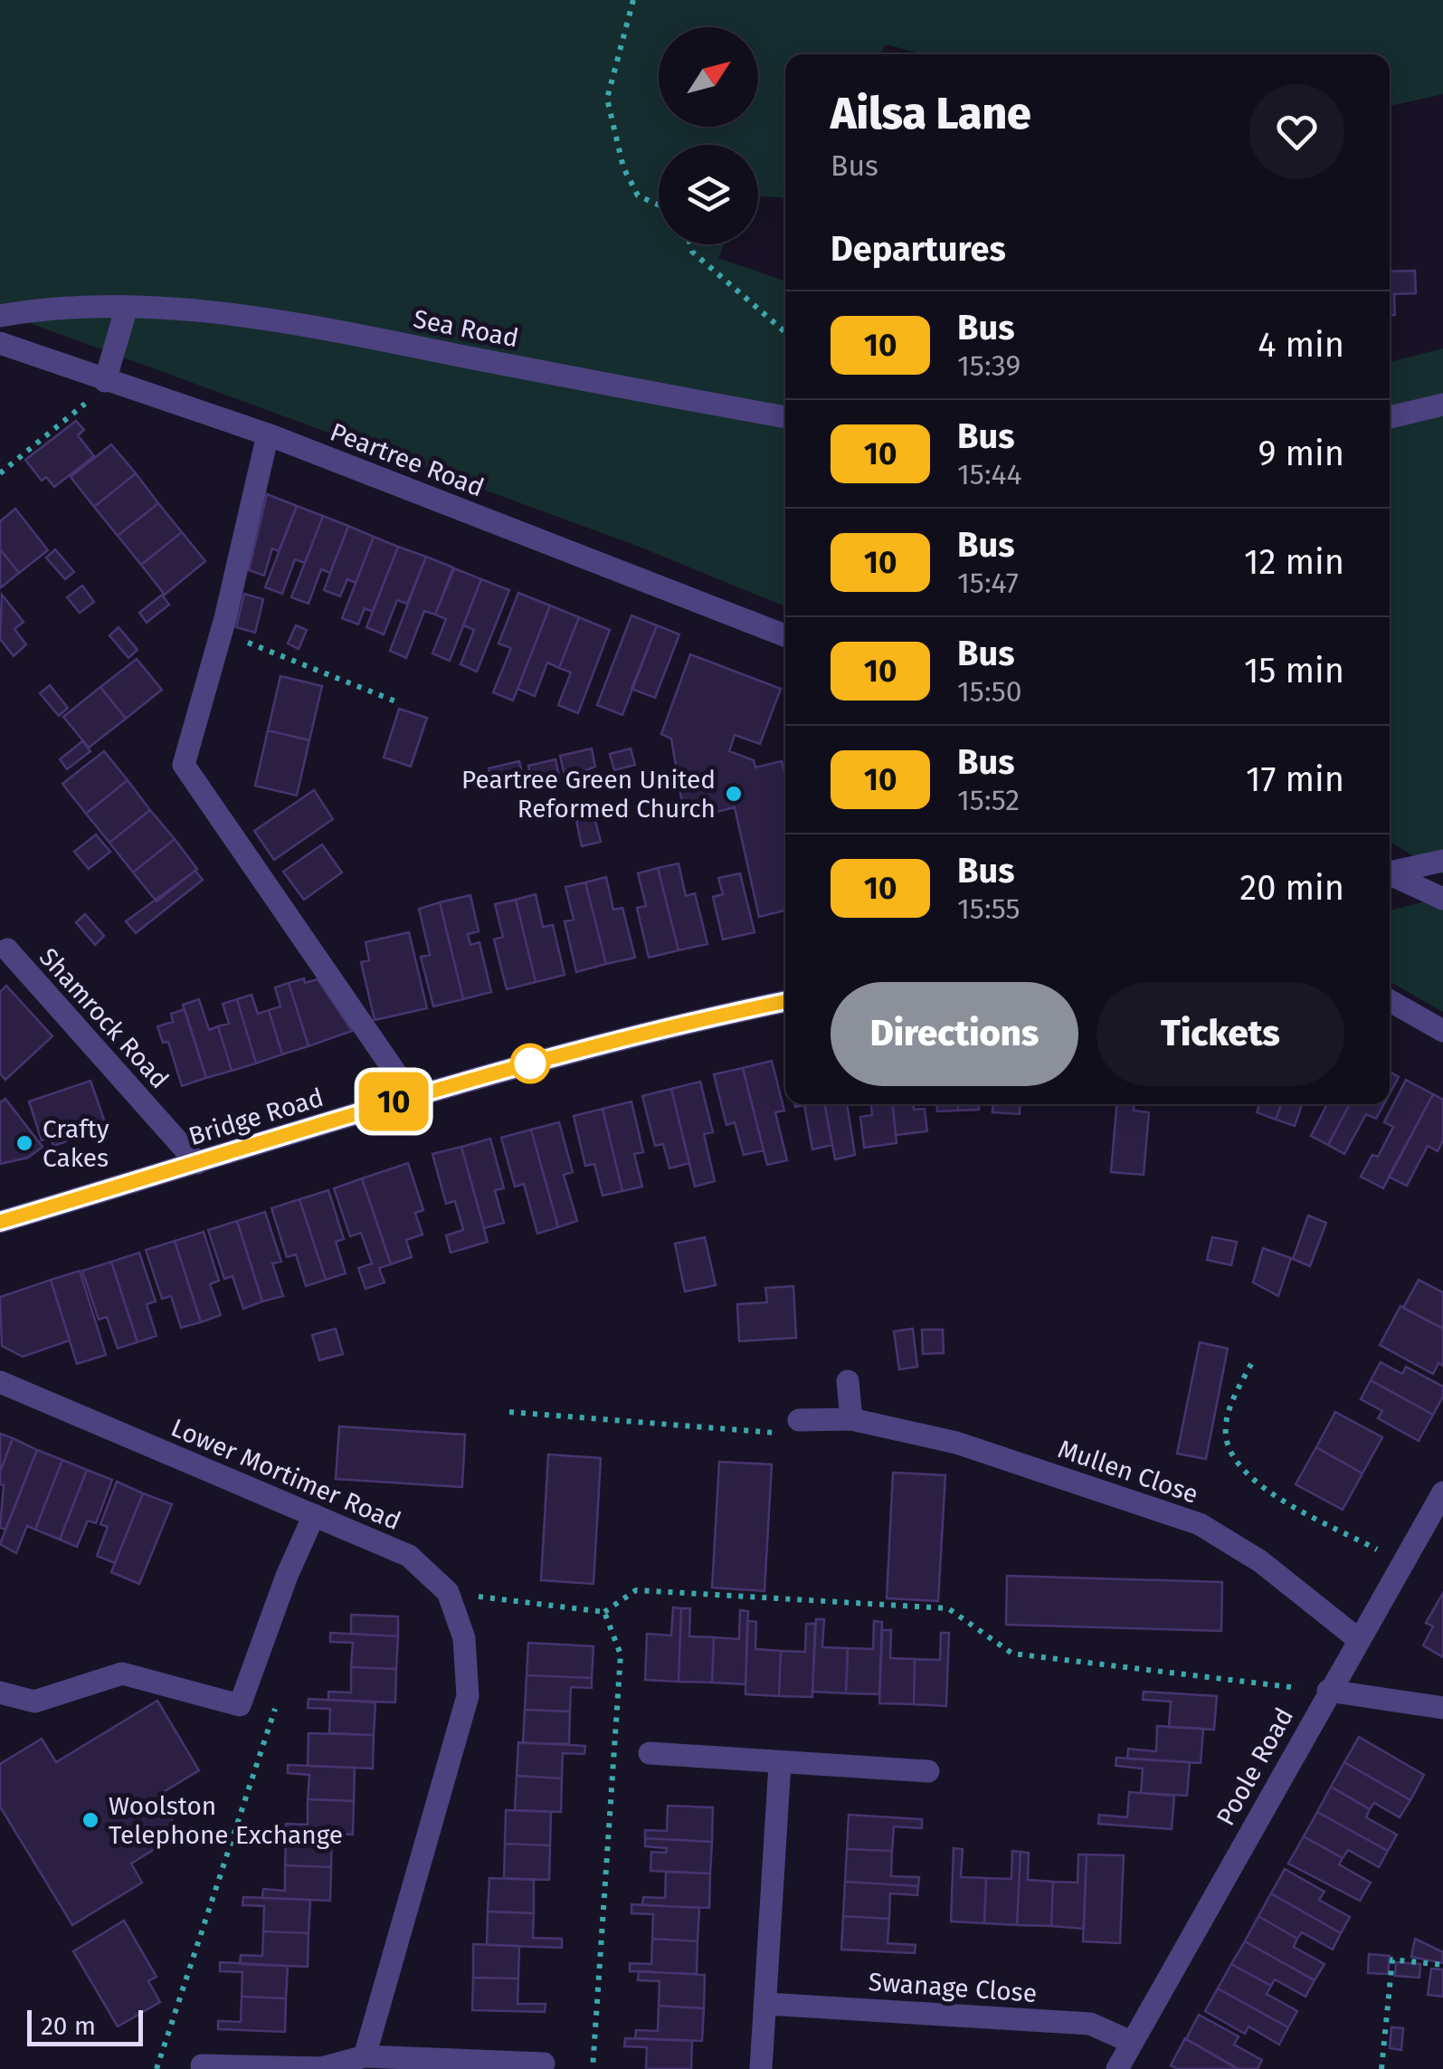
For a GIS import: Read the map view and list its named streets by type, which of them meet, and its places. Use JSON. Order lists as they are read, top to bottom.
{
  "streets": {
    "street": [
      "Sea Road",
      "Peartree Road",
      "Shamrock Road",
      "Bridge Road",
      "Mullen Close",
      "Lower Mortimer Road",
      "Poole Road",
      "Swanage Close"
    ]
  },
  "crossings": [
    ["Shamrock Road", "Bridge Road"],
    ["Mullen Close", "Poole Road"],
    ["Poole Road", "Swanage Close"]
  ],
  "places": ["Peartree Green United Reformed Church", "Crafty Cakes", "Woolston Telephone Exchange"],
  "lines": ["bus line 10"],
  "scale_bar": "20 m",
  "north": "top right",
  "page": {
    "on_map": "10",
    "heading": [
      ["Ailsa Lane", "Bus"],
      "Departures"
    ],
    "list": [
      {
        "mark": "10",
        "name": "Bus",
        "note": "15:39",
        "value": "4 min"
      },
      {
        "mark": "10",
        "name": "Bus",
        "note": "15:44",
        "value": "9 min"
      },
      {
        "mark": "10",
        "name": "Bus",
        "note": "15:47",
        "value": "12 min"
      },
      {
        "mark": "10",
        "name": "Bus",
        "note": "15:50",
        "value": "15 min"
      },
      {
        "mark": "10",
        "name": "Bus",
        "note": "15:52",
        "value": "17 min"
      },
      {
        "mark": "10",
        "name": "Bus",
        "note": "15:55",
        "value": "20 min"
      }
    ],
    "buttons": ["Directions", "Tickets"],
    "scale": "20 m"
  }
}
